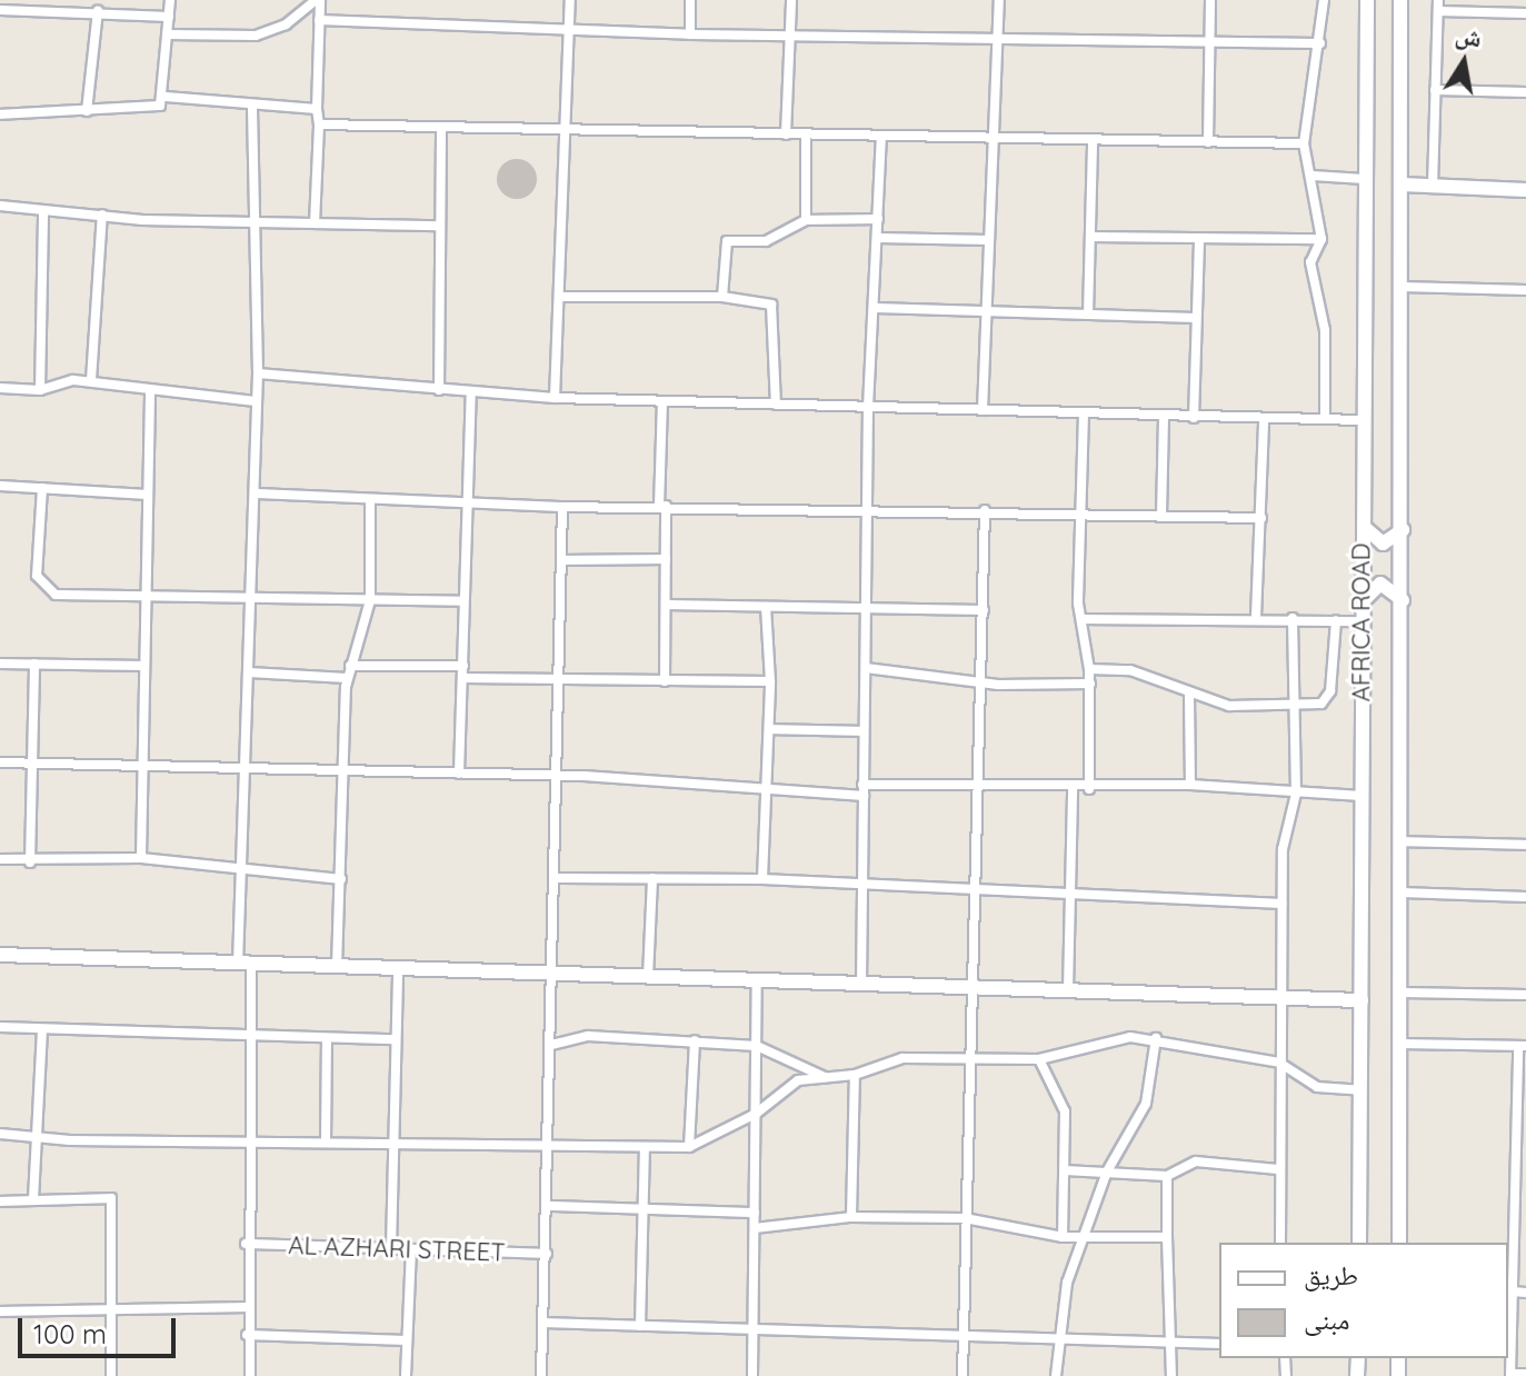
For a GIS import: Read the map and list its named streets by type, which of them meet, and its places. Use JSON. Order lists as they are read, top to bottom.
{
  "streets": {
    "street": ["AFRICA ROAD", "AL AZHARI STREET"]
  },
  "legend": ["طريق", "مبنى"],
  "scale_bar": "100 m",
  "north": "top"
}
